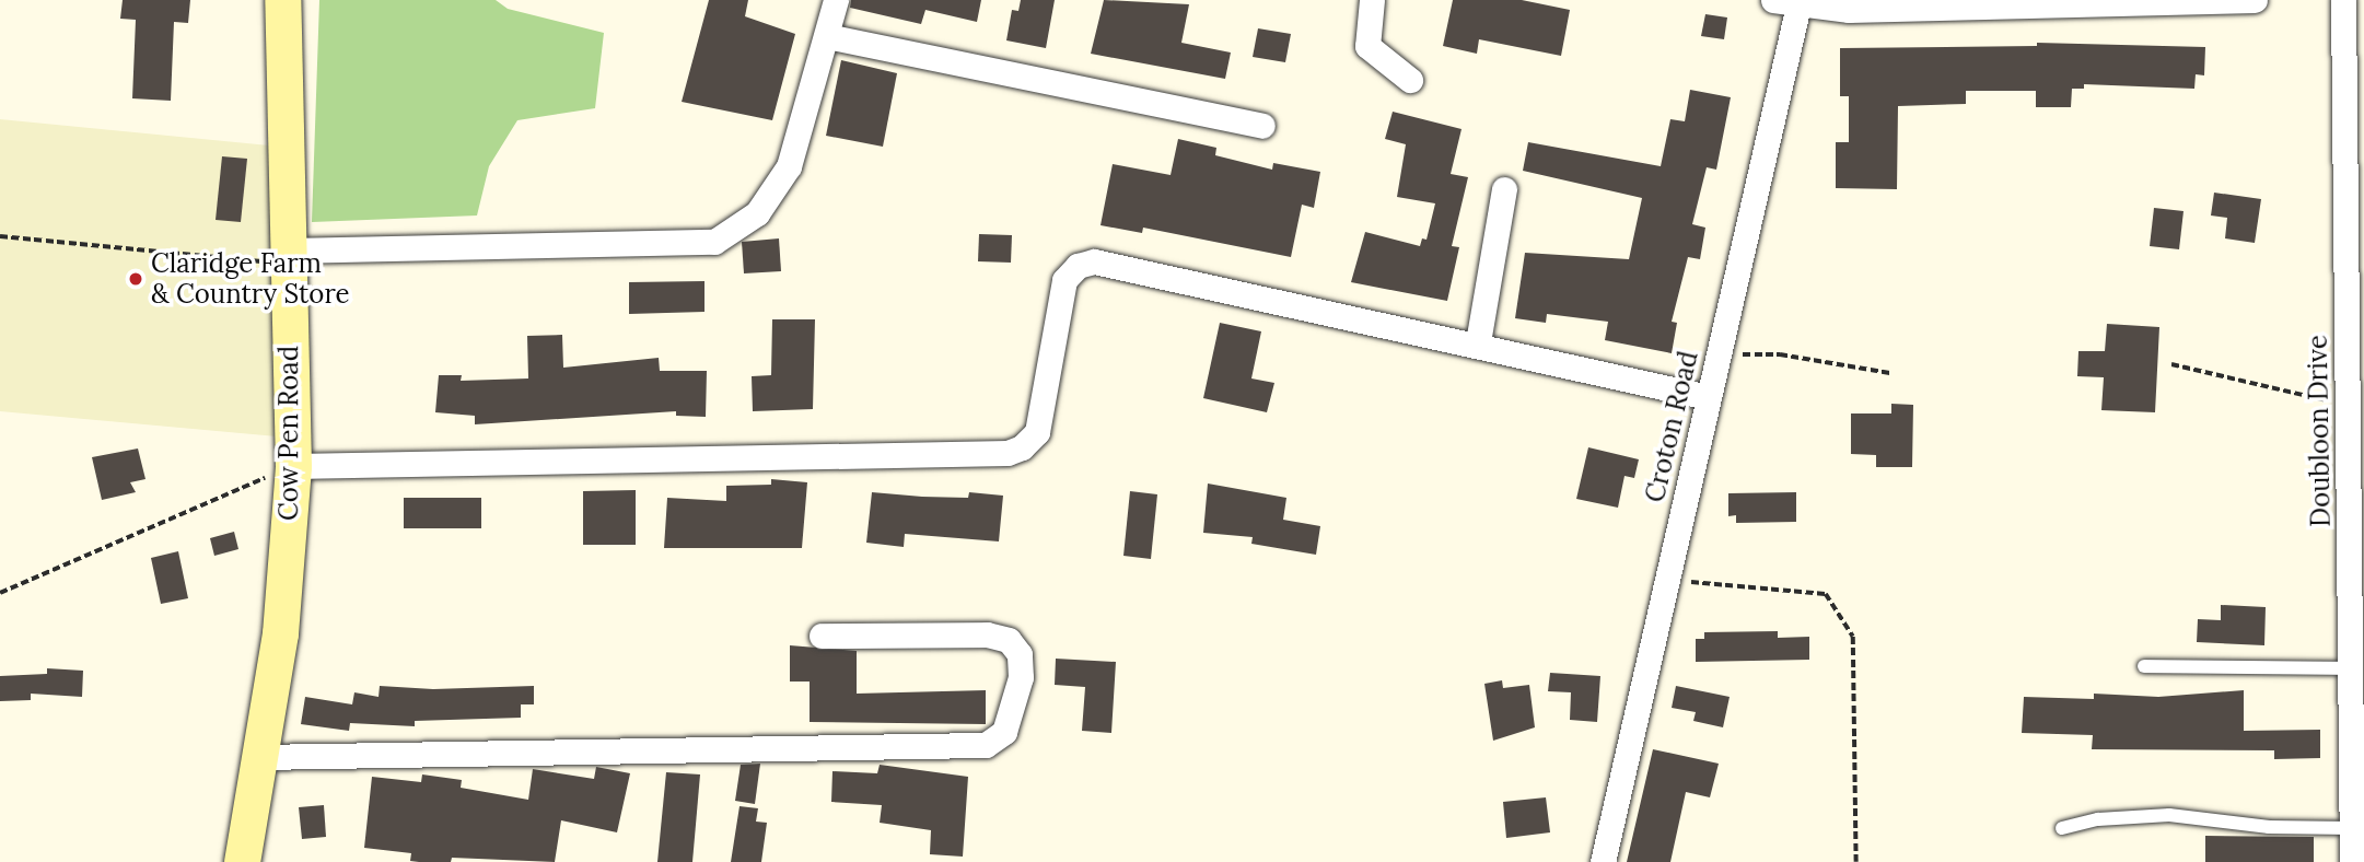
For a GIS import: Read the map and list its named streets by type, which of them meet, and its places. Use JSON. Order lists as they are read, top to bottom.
{
  "streets": {
    "main road": ["Cow Pen Road"],
    "street": ["Croton Road", "Doubloon Drive"]
  },
  "places": ["Claridge Farm & Country Store"]
}
